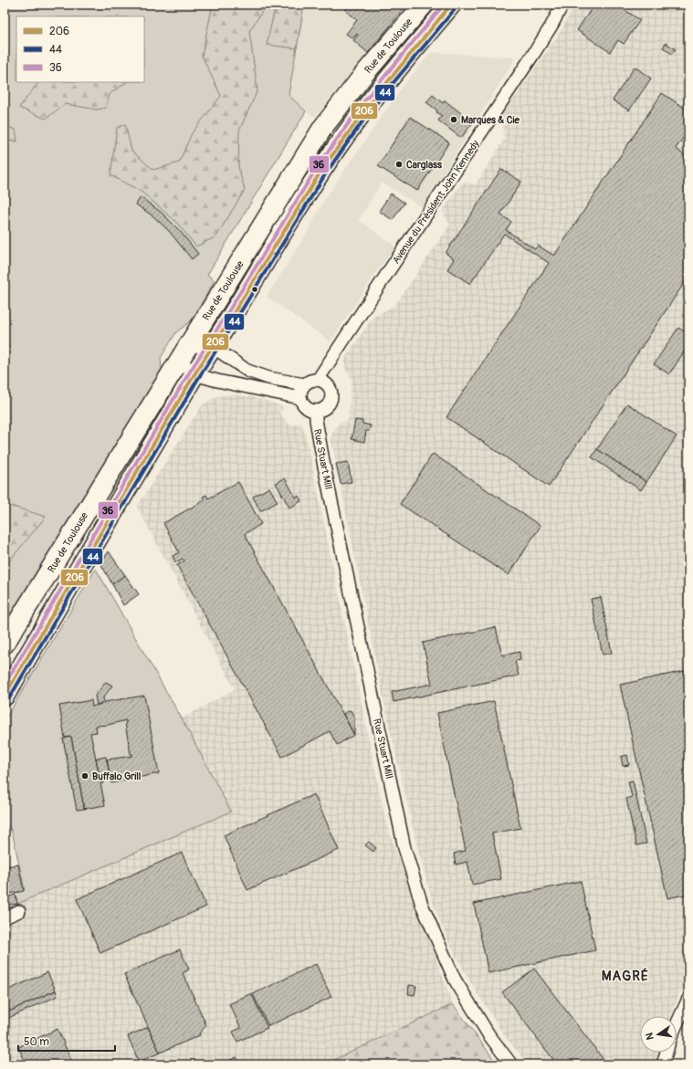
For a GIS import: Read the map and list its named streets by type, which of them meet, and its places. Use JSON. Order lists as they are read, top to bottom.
{
  "streets": {
    "main road": ["Rue de Toulouse"],
    "street": ["Avenue du Président John Kennedy", "Rue Stuart Mill"]
  },
  "crossings": [
    ["Avenue du Président John Kennedy", "Rue Stuart Mill"]
  ],
  "districts": ["MAGRÉ"],
  "places": ["Marques & Cie", "Carglass", "Buffalo Grill"],
  "lines": ["transit line 206", "transit line 36", "transit line 44"],
  "legend": ["206", "44", "36"],
  "scale_bar": "50 m",
  "north": "left"
}
